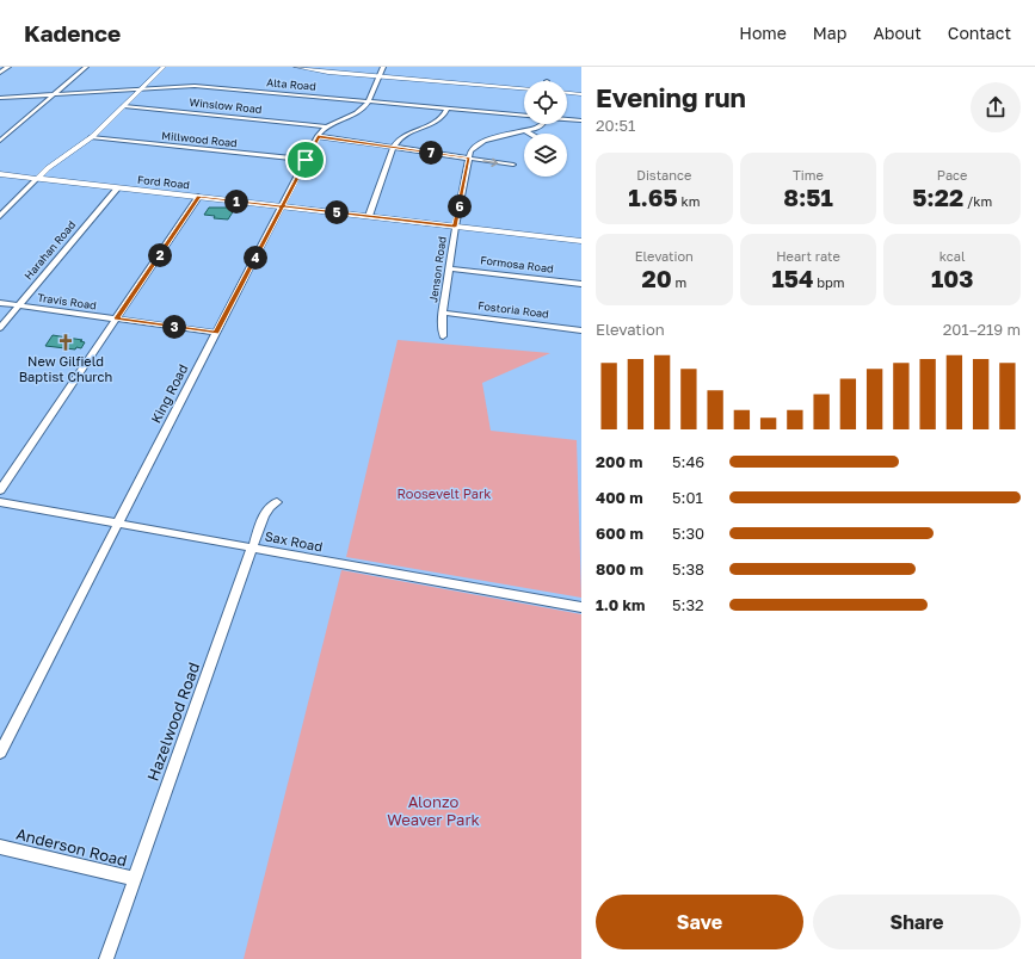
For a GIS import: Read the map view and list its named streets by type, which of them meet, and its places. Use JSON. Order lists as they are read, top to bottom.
{
  "streets": {
    "street": [
      "Alta Road",
      "Winslow Road",
      "Millwood Road",
      "Ford Road",
      "Harahan Road",
      "Formosa Road",
      "Jenson Road",
      "Travis Road",
      "Fostoria Road",
      "King Road",
      "Sax Road",
      "Hazelwood Road",
      "Anderson Road"
    ]
  },
  "crossings": [
    ["Alta Road", "King Road"],
    ["Winslow Road", "King Road"],
    ["Millwood Road", "King Road"],
    ["Ford Road", "Harahan Road"],
    ["Ford Road", "Jenson Road"],
    ["Ford Road", "King Road"],
    ["Harahan Road", "Travis Road"],
    ["Formosa Road", "Jenson Road"],
    ["Jenson Road", "Fostoria Road"],
    ["Travis Road", "King Road"],
    ["King Road", "Sax Road"],
    ["Sax Road", "Hazelwood Road"],
    ["Hazelwood Road", "Anderson Road"]
  ],
  "parks": ["Roosevelt Park", "Alonzo Weaver Park"],
  "places": {
    "church": ["New Gilfield Baptist Church"]
  },
  "page": {
    "header": "Kadence",
    "nav": [
      "Home",
      "Map",
      "About",
      "Contact"
    ],
    "heading": ["Evening run", "20:51"],
    "pins": [
      "7",
      "1",
      "6",
      "5",
      "2",
      "4",
      "3"
    ],
    "stats": [
      ["Distance", "1.65 km"],
      ["Time", "8:51"],
      ["Pace", "5:22 /km"],
      ["Elevation", "20 m"],
      ["Heart rate", "154 bpm"],
      ["kcal", "103"]
    ],
    "chart": ["Elevation", "201–219 m"],
    "list": [
      {
        "name": "200 m",
        "note": "5:46"
      },
      {
        "name": "400 m",
        "note": "5:01"
      },
      {
        "name": "600 m",
        "note": "5:30"
      },
      {
        "name": "800 m",
        "note": "5:38"
      },
      {
        "name": "1.0 km",
        "note": "5:32"
      }
    ],
    "buttons": ["Save", "Share"]
  }
}
